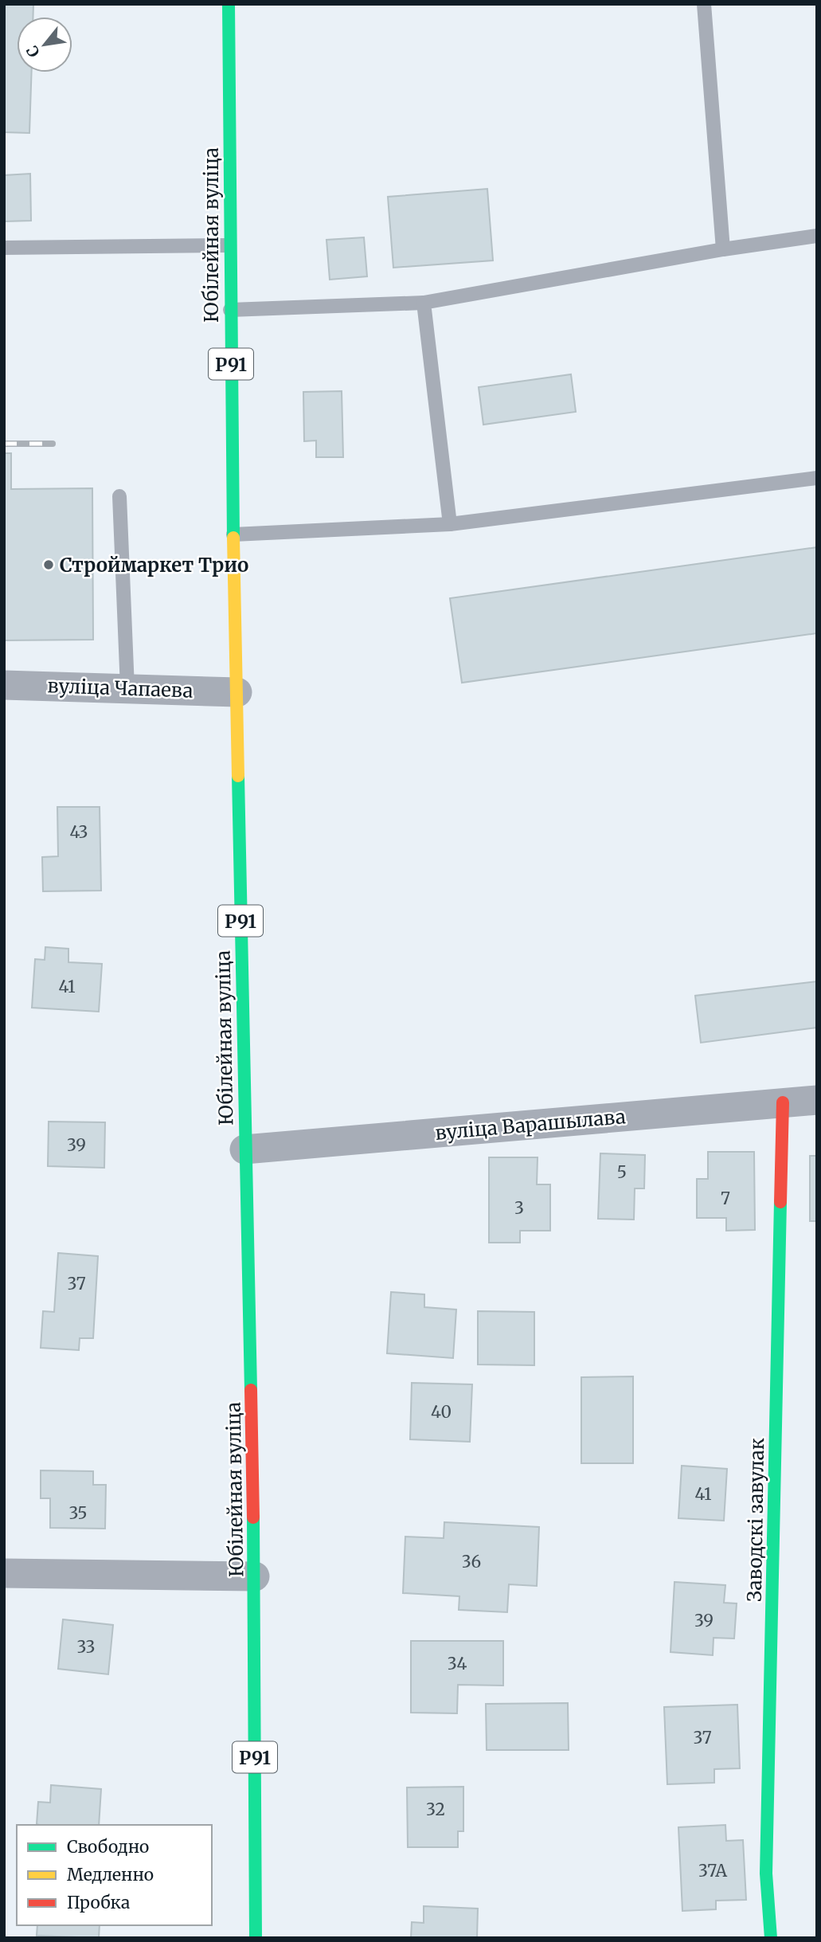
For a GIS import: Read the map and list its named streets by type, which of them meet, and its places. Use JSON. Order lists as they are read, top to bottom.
{
  "streets": {
    "main road": ["Юбілейная вуліца", "Р91", "Заводскі завулак"],
    "street": ["вуліца Чапаева", "вуліца Варашылава"]
  },
  "crossings": [
    ["Юбілейная вуліца", "вуліца Чапаева"],
    ["Юбілейная вуліца", "вуліца Варашылава"],
    ["вуліца Варашылава", "Заводскі завулак"]
  ],
  "places": ["Строймаркет Трио"],
  "house_numbers": [
    "43",
    "41",
    "39",
    "5",
    "7",
    "3",
    "37",
    "40",
    "41",
    "35",
    "36",
    "39",
    "33",
    "34",
    "37",
    "32",
    "37А"
  ],
  "legend": ["Свободно", "Медленно", "Пробка"],
  "north": "bottom left"
}
